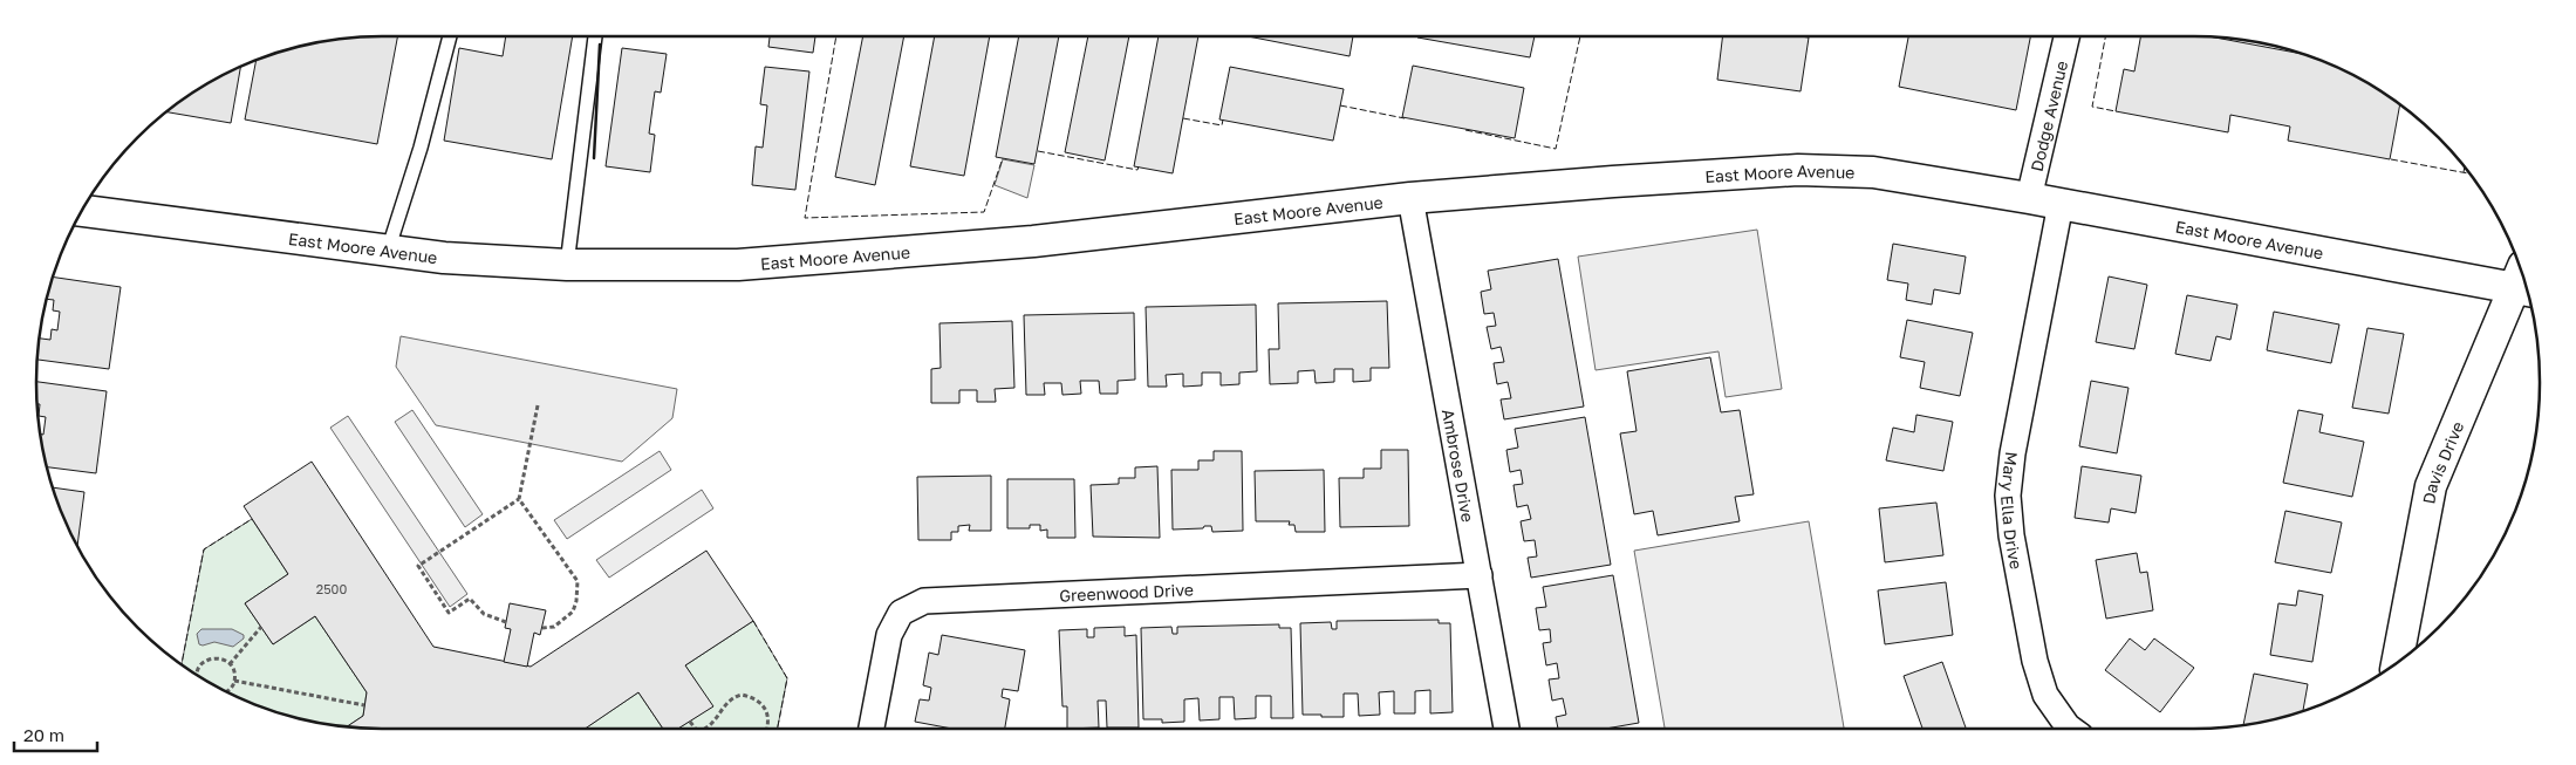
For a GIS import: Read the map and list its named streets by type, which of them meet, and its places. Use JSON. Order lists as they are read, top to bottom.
{
  "streets": {
    "street": [
      "Dodge Avenue",
      "East Moore Avenue",
      "Davis Drive",
      "Ambrose Drive",
      "Mary Ella Drive",
      "Greenwood Drive"
    ]
  },
  "crossings": [
    ["Dodge Avenue", "East Moore Avenue"],
    ["East Moore Avenue", "Davis Drive"],
    ["East Moore Avenue", "Ambrose Drive"],
    ["East Moore Avenue", "Mary Ella Drive"],
    ["Ambrose Drive", "Greenwood Drive"]
  ],
  "house_numbers": ["2500"],
  "scale_bar": "20 m"
}
